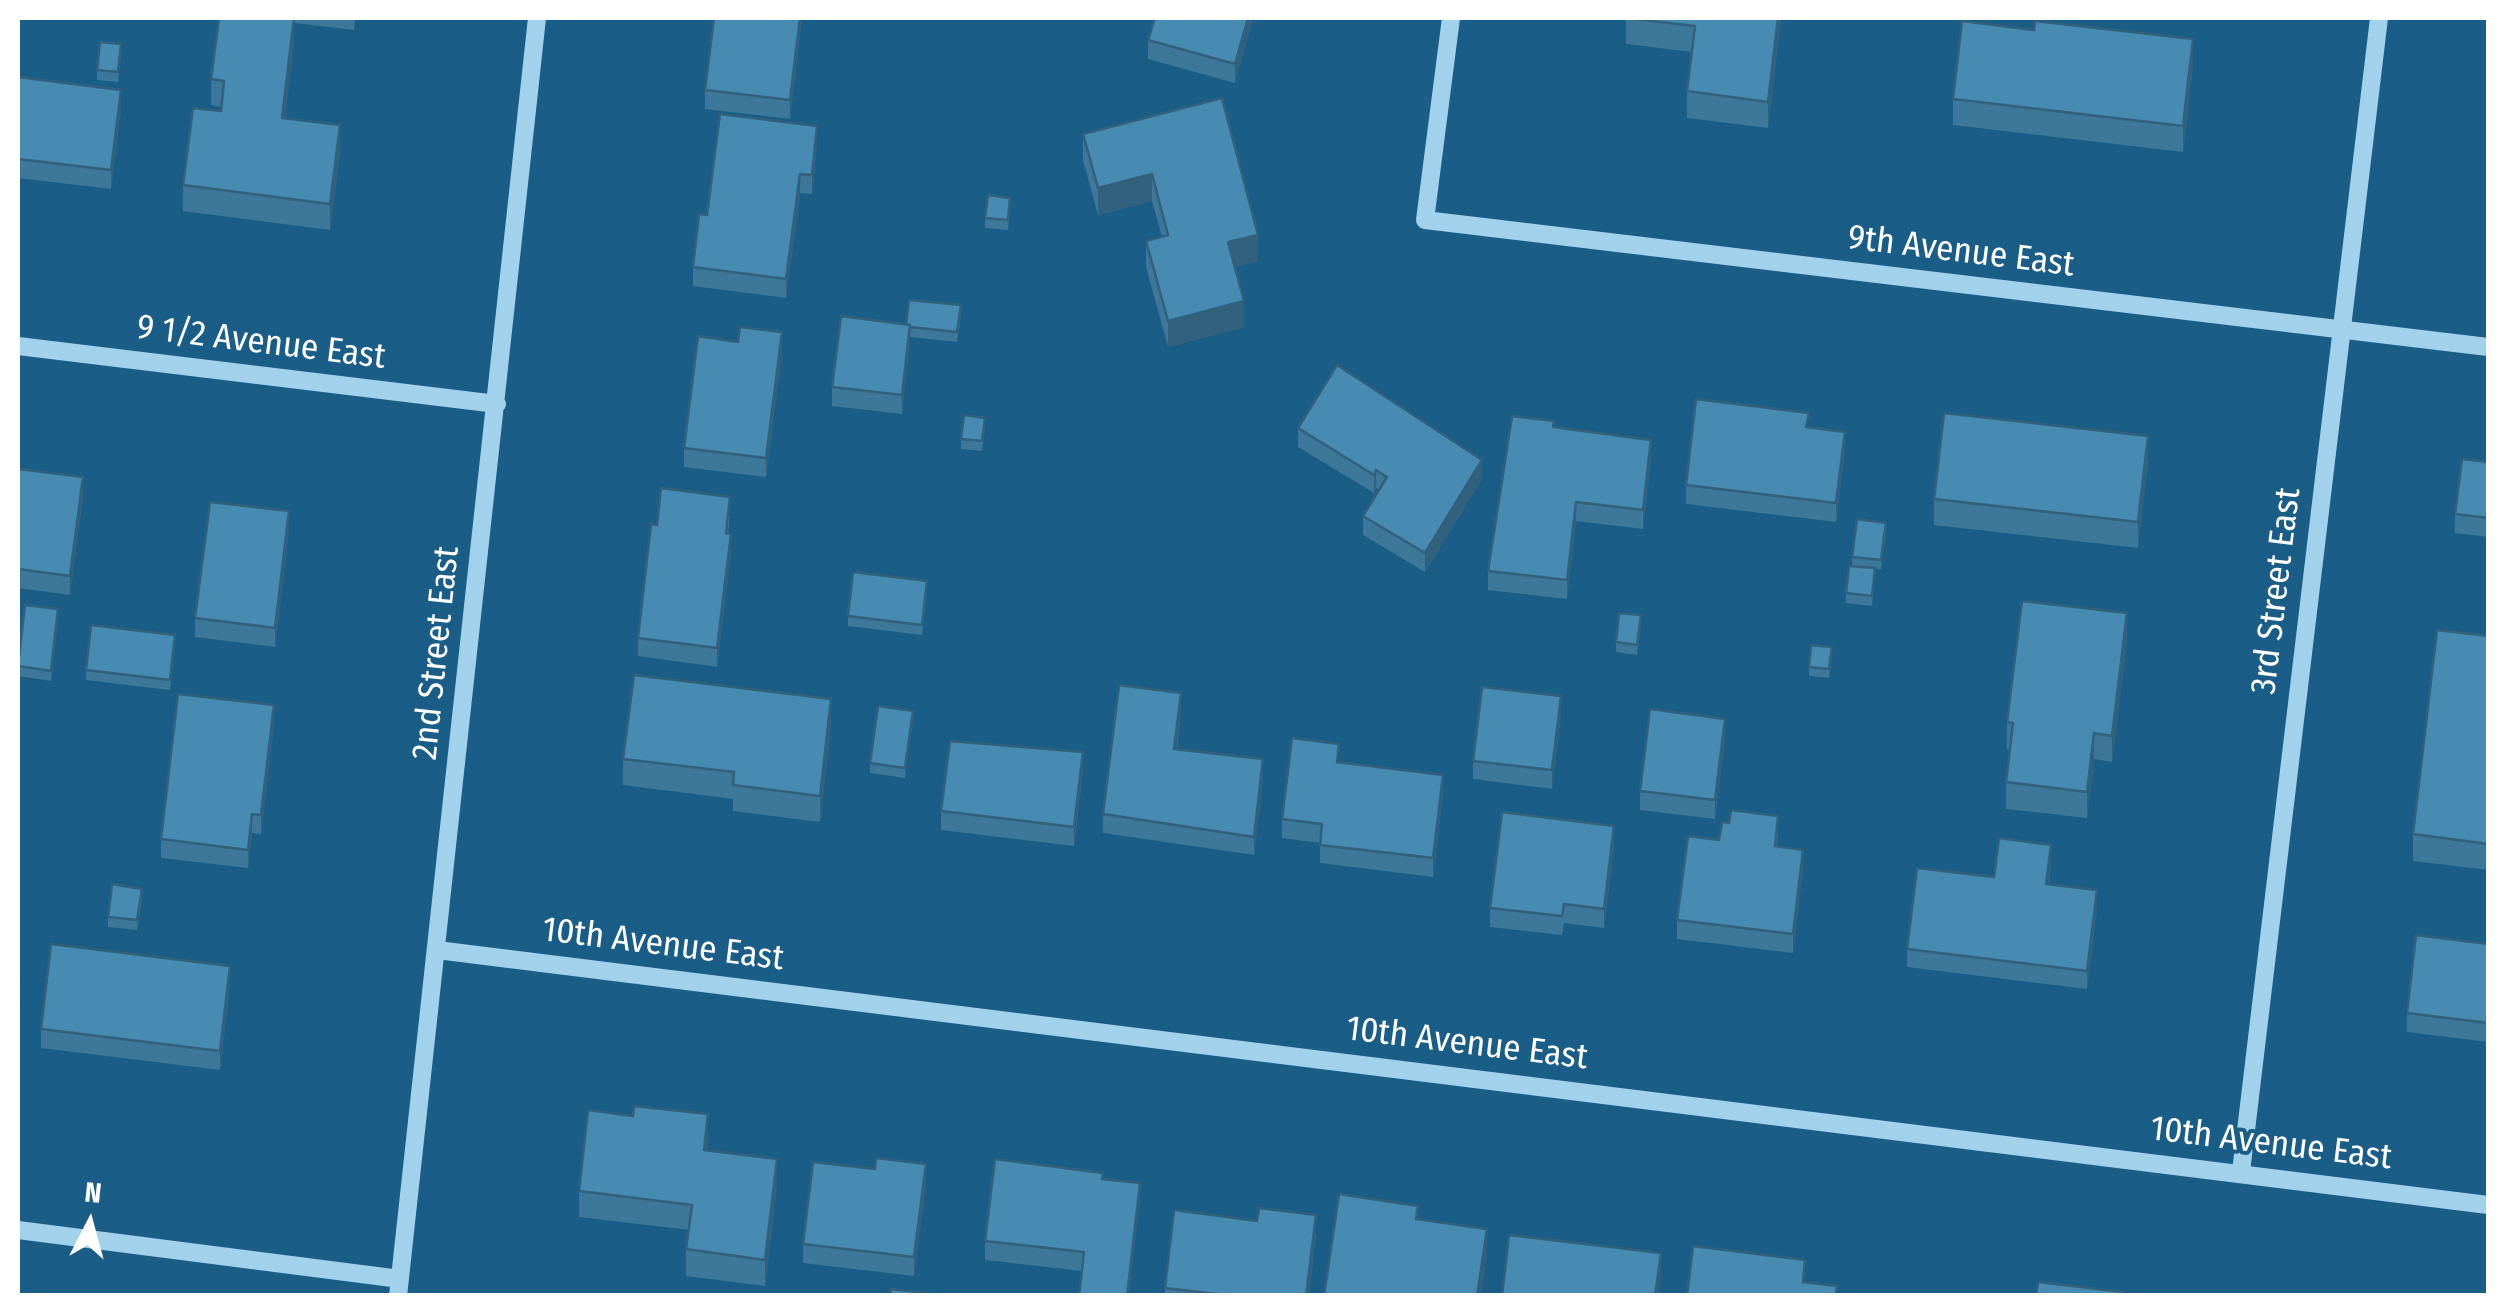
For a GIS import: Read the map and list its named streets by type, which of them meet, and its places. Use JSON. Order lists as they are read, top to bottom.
{
  "streets": {
    "street": [
      "9th Avenue East",
      "9 1/2 Avenue East",
      "3rd Street East",
      "2nd Street East",
      "10th Avenue East"
    ]
  },
  "crossings": [
    ["9th Avenue East", "3rd Street East"],
    ["9 1/2 Avenue East", "2nd Street East"],
    ["3rd Street East", "10th Avenue East"],
    ["2nd Street East", "10th Avenue East"]
  ],
  "north": "top"
}
